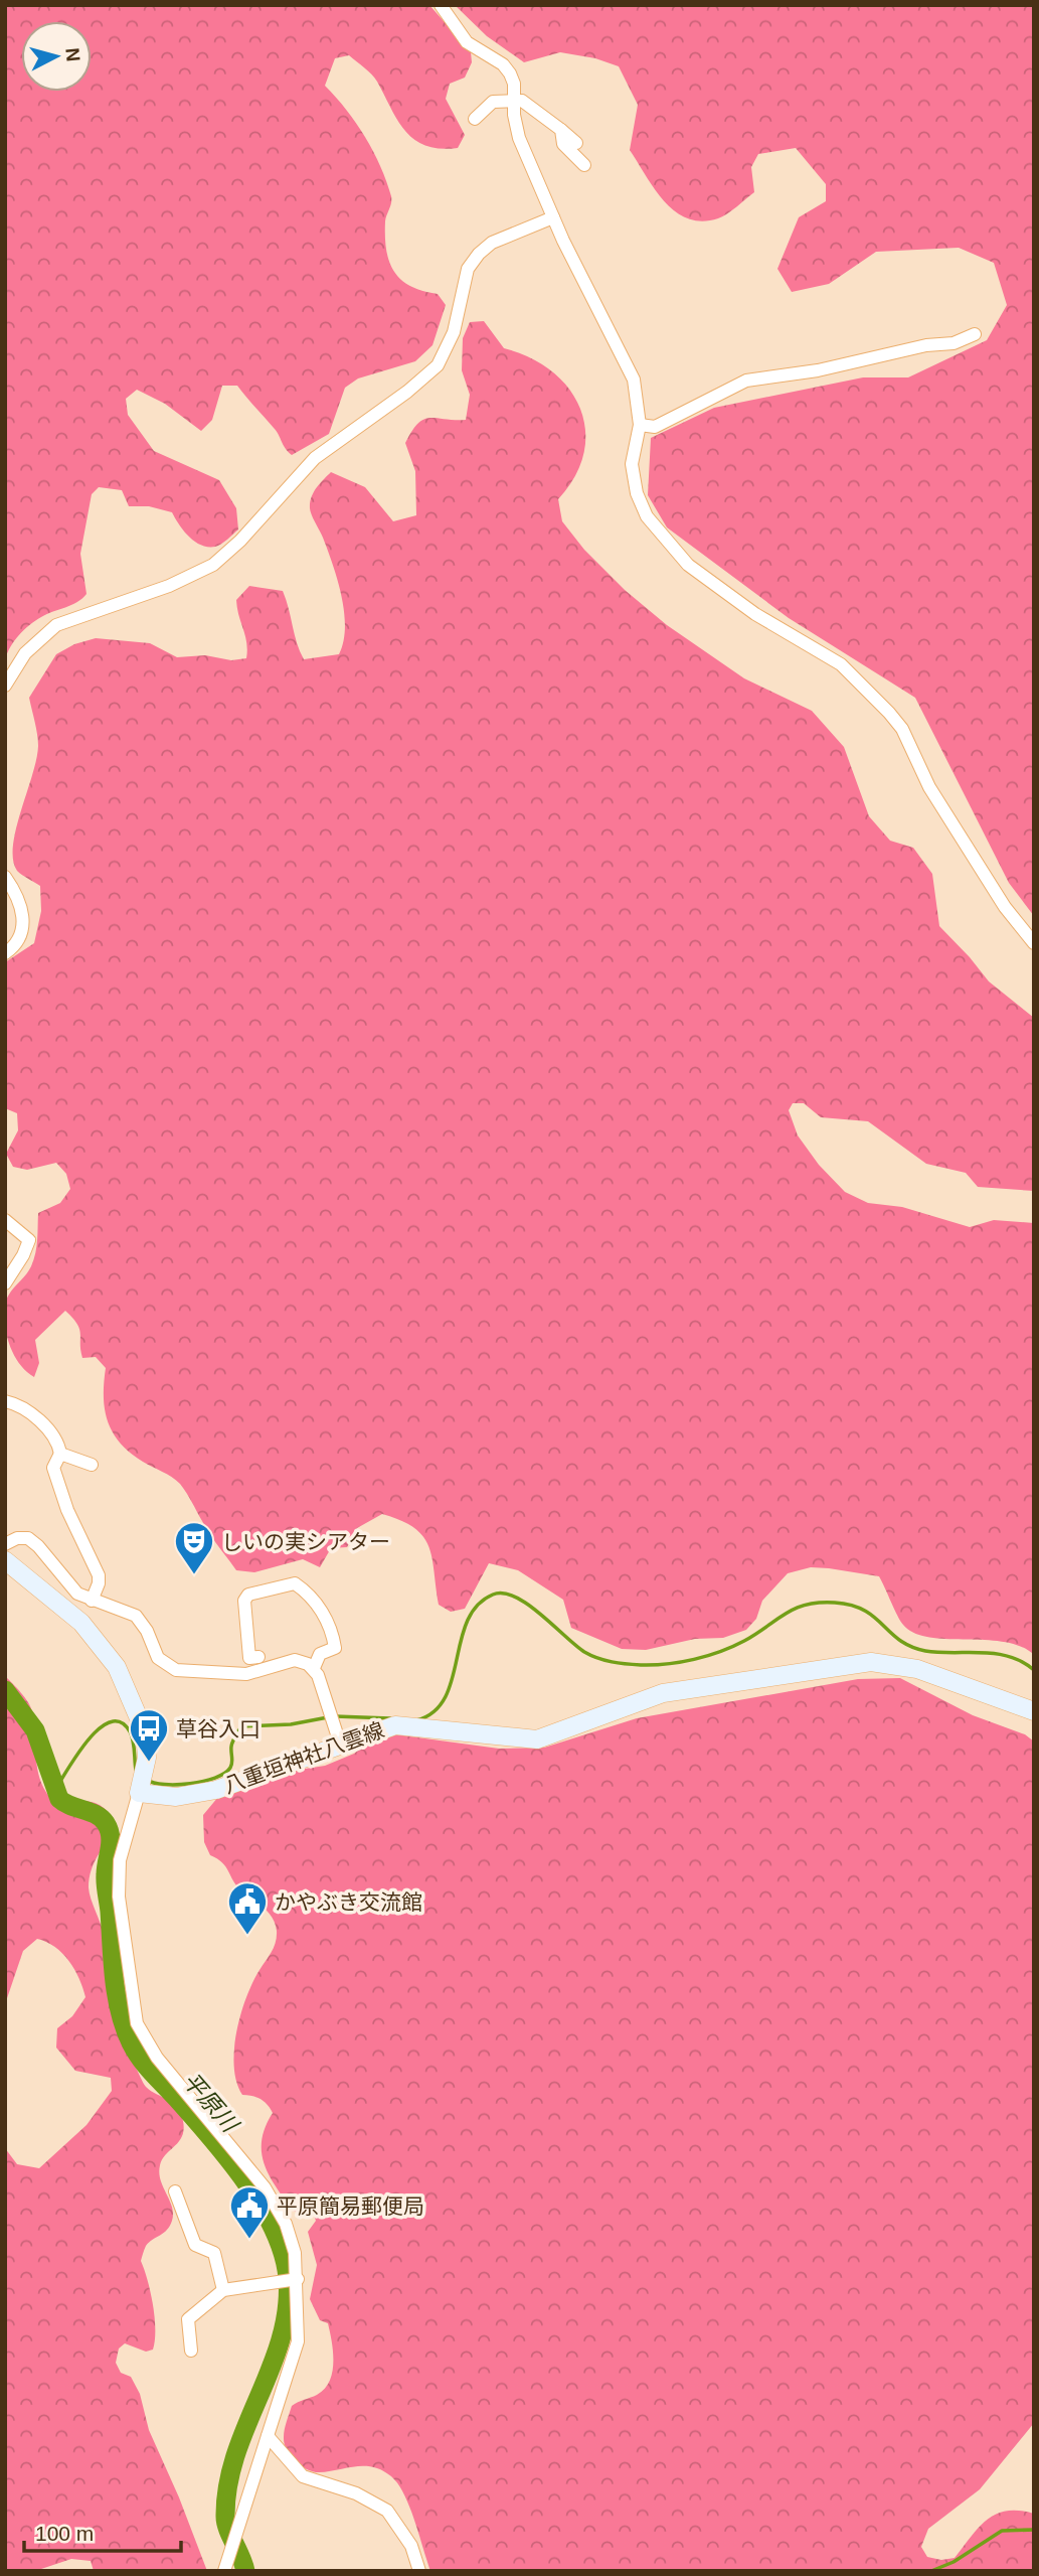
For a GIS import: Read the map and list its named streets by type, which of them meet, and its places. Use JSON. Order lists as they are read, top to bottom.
{
  "streets": {
    "main road": ["八重垣神社八雲線"]
  },
  "water": ["平原川"],
  "places": {
    "theatre": ["しいの実シアター"],
    "bus stop": ["草谷入口"],
    "public building": ["かやぶき交流館", "平原簡易郵便局"]
  },
  "scale_bar": "100 m",
  "north": "right"
}
